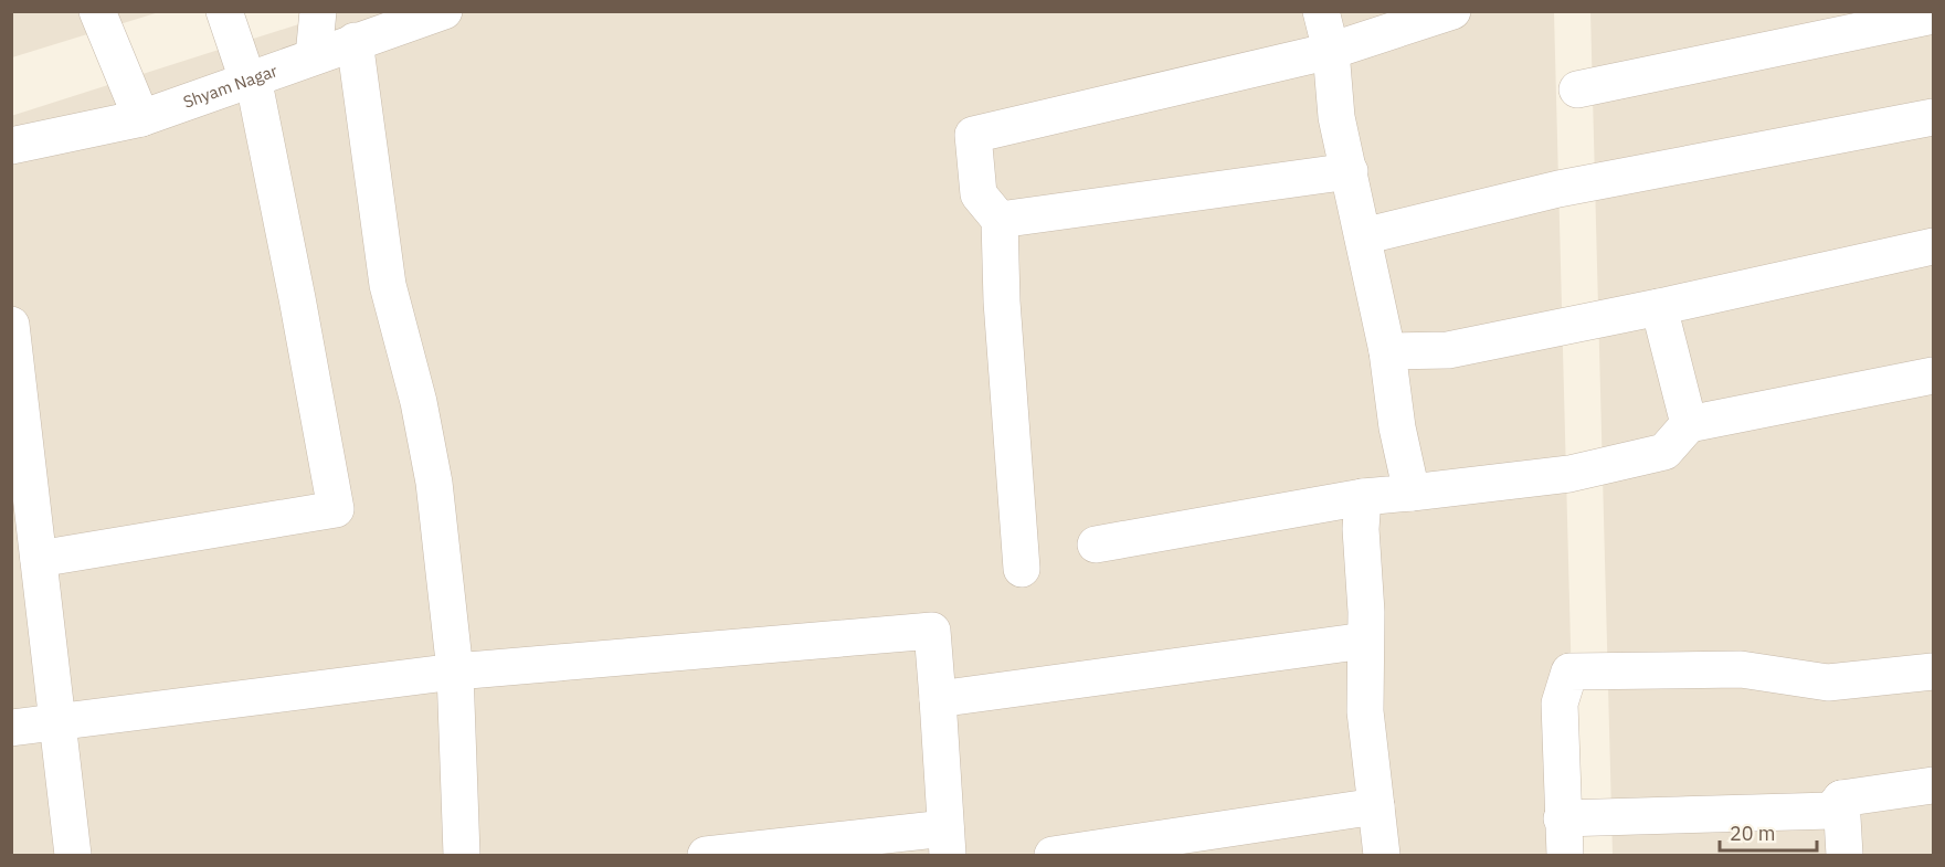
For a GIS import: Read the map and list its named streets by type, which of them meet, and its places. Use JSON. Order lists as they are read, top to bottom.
{
  "streets": {
    "street": ["Shyam Nagar"]
  },
  "scale_bar": "20 m"
}
